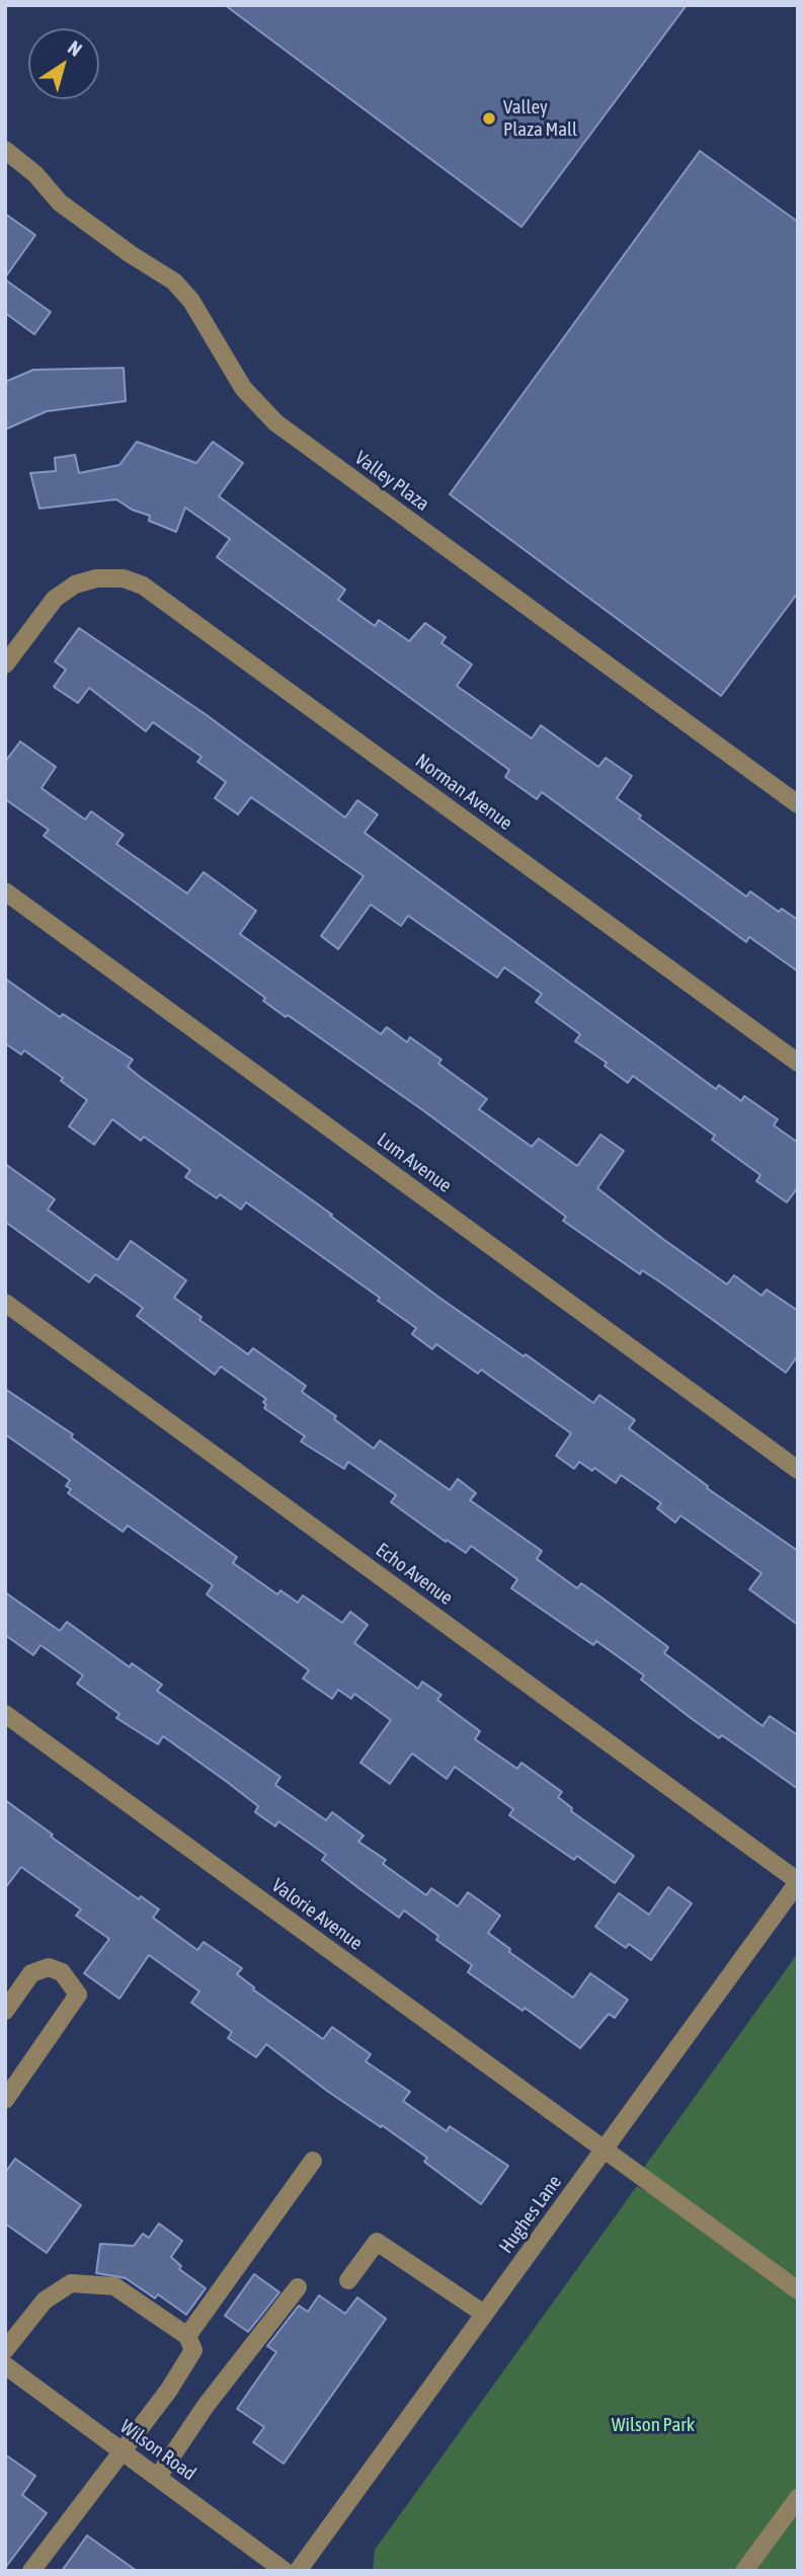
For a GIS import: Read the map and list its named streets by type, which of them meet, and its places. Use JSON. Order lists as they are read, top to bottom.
{
  "streets": {
    "street": [
      "Valley Plaza",
      "Norman Avenue",
      "Lum Avenue",
      "Echo Avenue",
      "Valorie Avenue",
      "Hughes Lane",
      "Wilson Road"
    ]
  },
  "crossings": [
    ["Echo Avenue", "Hughes Lane"],
    ["Valorie Avenue", "Hughes Lane"]
  ],
  "parks": ["Wilson Park"],
  "places": ["Valley Plaza Mall"],
  "north": "top right"
}
